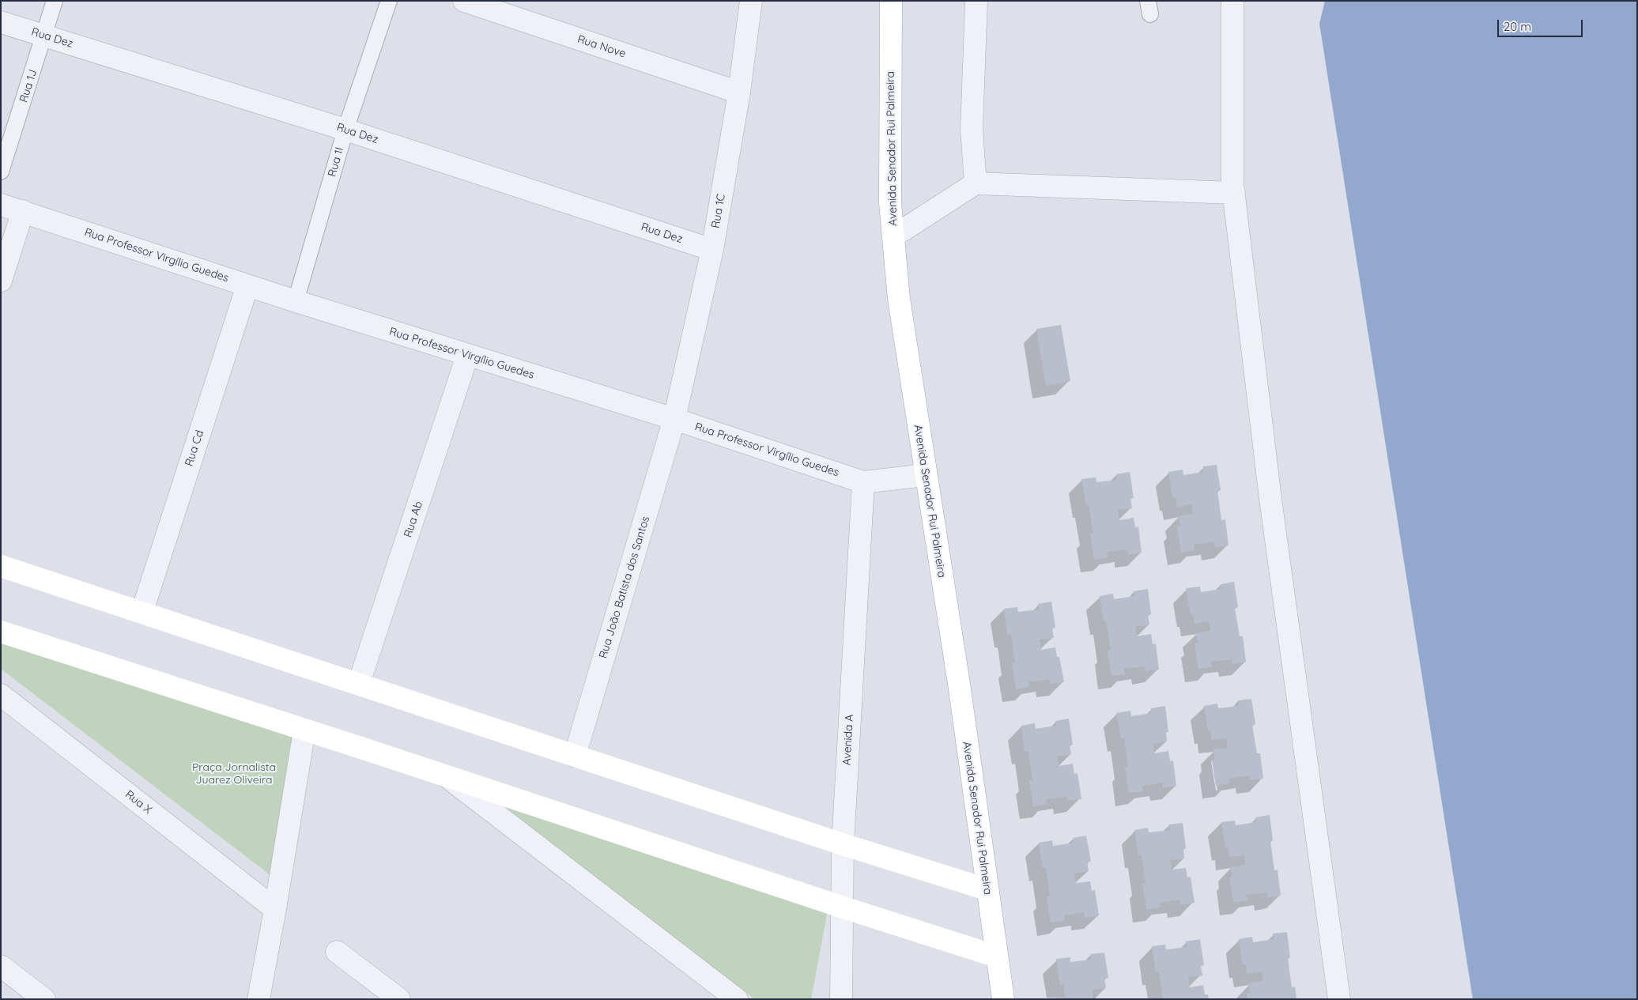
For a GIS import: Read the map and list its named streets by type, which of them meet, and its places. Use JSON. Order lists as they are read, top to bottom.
{
  "streets": {
    "street": [
      "Rua Dez",
      "Rua Nove",
      "Avenida Senador Rui Palmeira",
      "Rua 1C",
      "Rua Professor Virgílio Guedes",
      "Rua Cd",
      "Rua Ab",
      "Rua João Batista dos Santos",
      "Avenida A",
      "Rua X"
    ],
    "lane": ["Rua 1J", "Rua 1I"]
  },
  "crossings": [
    ["Rua Dez", "Rua 1J"],
    ["Rua Dez", "Rua 1I"],
    ["Rua Dez", "Rua 1C"],
    ["Rua Nove", "Rua 1C"],
    ["Avenida Senador Rui Palmeira", "Rua Professor Virgílio Guedes"],
    ["Rua 1I", "Rua Professor Virgílio Guedes"],
    ["Rua 1C", "Rua Professor Virgílio Guedes"],
    ["Rua 1C", "Rua João Batista dos Santos"],
    ["Rua Professor Virgílio Guedes", "Rua Cd"],
    ["Rua Professor Virgílio Guedes", "Rua Ab"],
    ["Rua Professor Virgílio Guedes", "Rua João Batista dos Santos"],
    ["Rua Professor Virgílio Guedes", "Avenida A"]
  ],
  "parks": ["Praça Jornalista Juarez Oliveira"],
  "scale_bar": "20 m"
}
